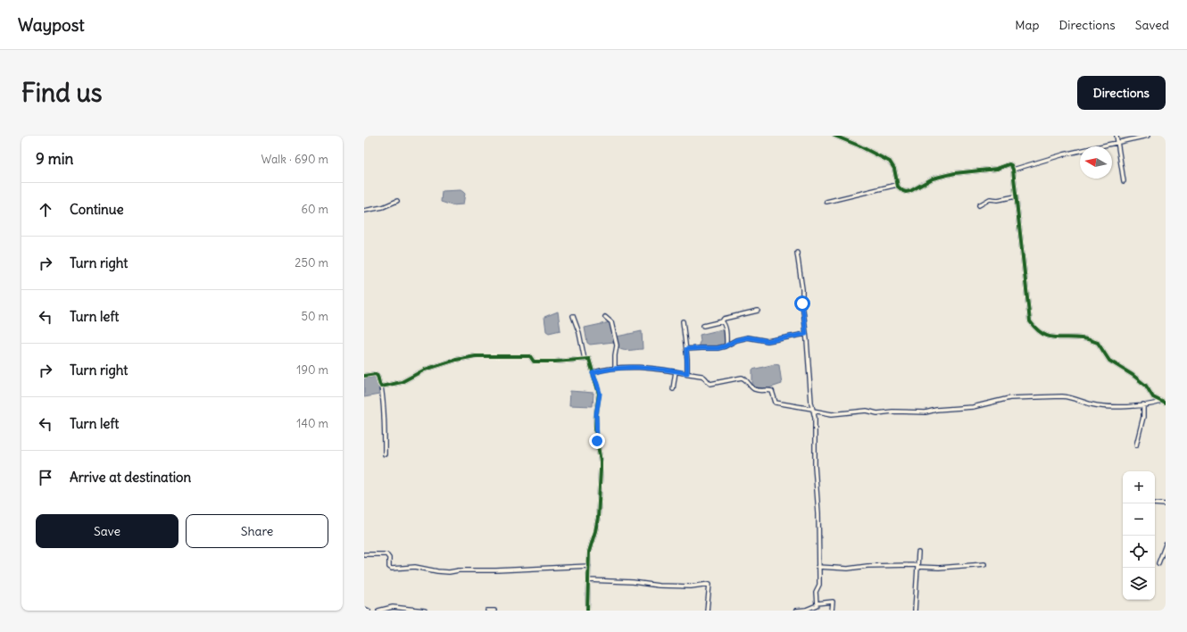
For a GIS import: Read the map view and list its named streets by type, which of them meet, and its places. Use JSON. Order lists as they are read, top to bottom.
{
  "north": "left",
  "page": {
    "header": "Waypost",
    "nav": ["Map", "Directions", "Saved"],
    "buttons": [
      "Directions",
      ["Save", "Share"]
    ],
    "title": "Find us",
    "heading": ["9 min", "Walk · 690 m"],
    "list": [
      ["Continue", "60 m"],
      ["Turn right", "250 m"],
      ["Turn left", "50 m"],
      ["Turn right", "190 m"],
      ["Turn left", "140 m"],
      "Arrive at destination"
    ],
    "map_buttons": ["+", "−"]
  }
}
